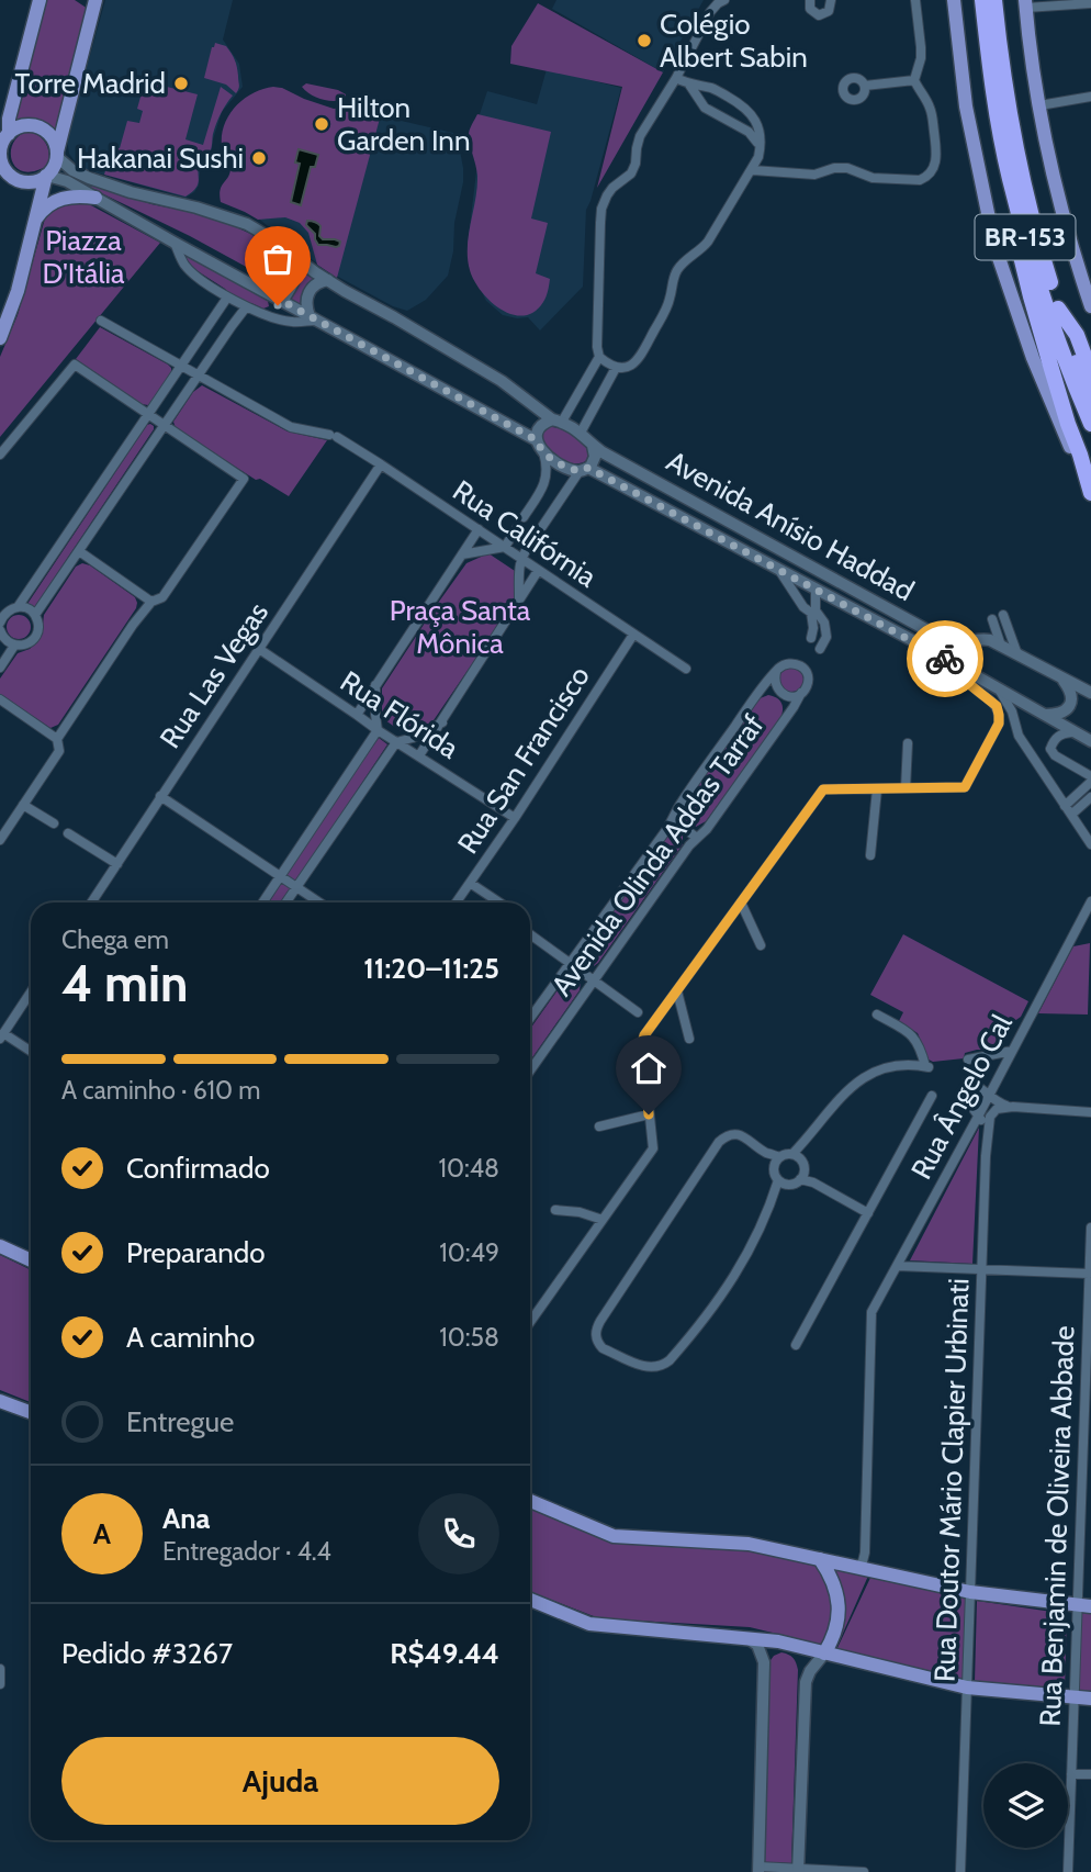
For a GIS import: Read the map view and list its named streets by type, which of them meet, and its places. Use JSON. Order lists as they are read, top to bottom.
{
  "streets": {
    "highway": ["BR-153"],
    "main road": ["Avenida Anísio Haddad"],
    "street": [
      "Rua Califórnia",
      "Rua Las Vegas",
      "Rua Flórida",
      "Rua San Francisco",
      "Avenida Olinda Addas Tarraf",
      "Rua Ângelo Cal",
      "Rua Doutor Mário Clapier Urbinati",
      "Rua Benjamin de Oliveira Abbade"
    ]
  },
  "crossings": [
    ["Rua Califórnia", "Rua Las Vegas"],
    ["Rua Califórnia", "Rua San Francisco"],
    ["Rua Las Vegas", "Rua Flórida"],
    ["Rua Flórida", "Rua San Francisco"]
  ],
  "parks": ["Piazza D'Itália", "Praça Santa Mônica"],
  "places": [
    "Colégio Albert Sabin",
    "Torre Madrid",
    "Hilton Garden Inn",
    "Hakanai Sushi"
  ],
  "page": {
    "heading": ["4 min", "Chega em", "11:20–11:25"],
    "panel": [
      "Ana",
      "Entregador · 4.4",
      "Pedido #3267",
      "R$49.44"
    ],
    "bar": "A caminho · 610 m",
    "list": [
      ["Confirmado", "10:48"],
      ["Preparando", "10:49"],
      ["A caminho", "10:58"],
      "Entregue"
    ],
    "round": "A",
    "buttons": "Ajuda"
  }
}
